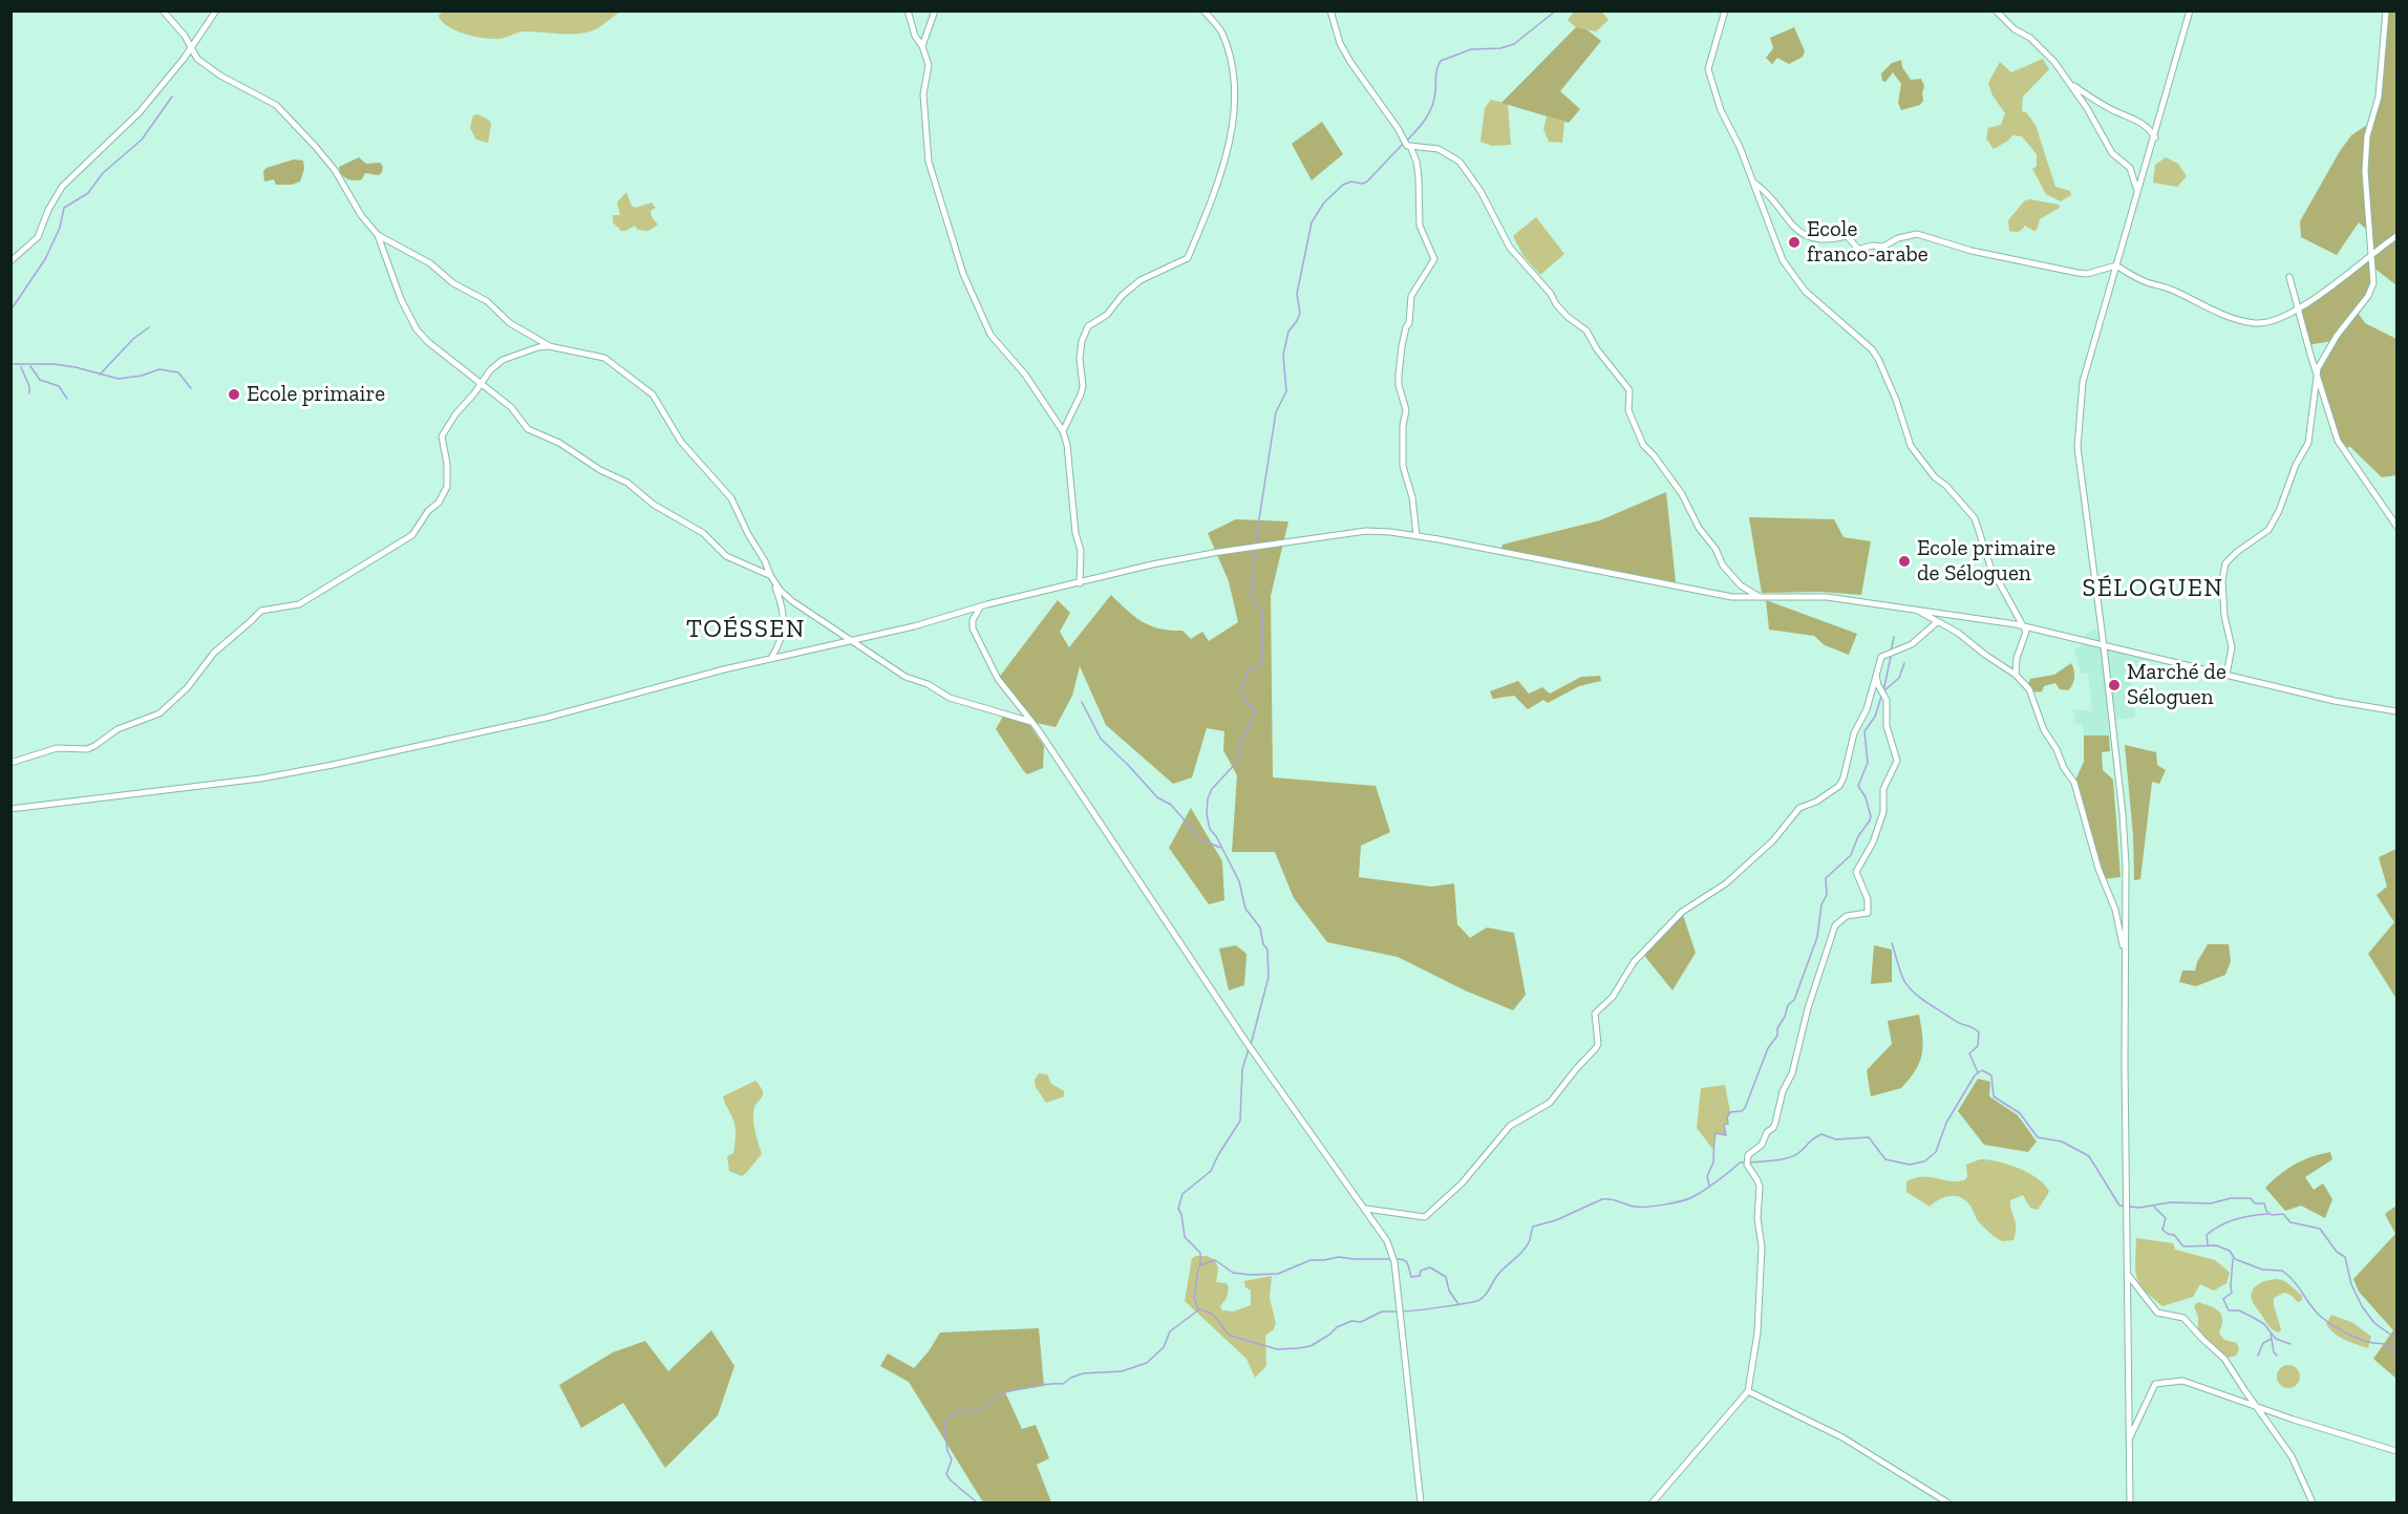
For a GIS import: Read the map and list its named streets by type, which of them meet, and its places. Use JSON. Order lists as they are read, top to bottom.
{
  "districts": ["SÉLOGUEN", "TOÉSSEN"],
  "places": [
    "Ecole franco-arabe",
    "Ecole primaire",
    "Ecole primaire de Séloguen",
    "Marché de Séloguen"
  ]
}
